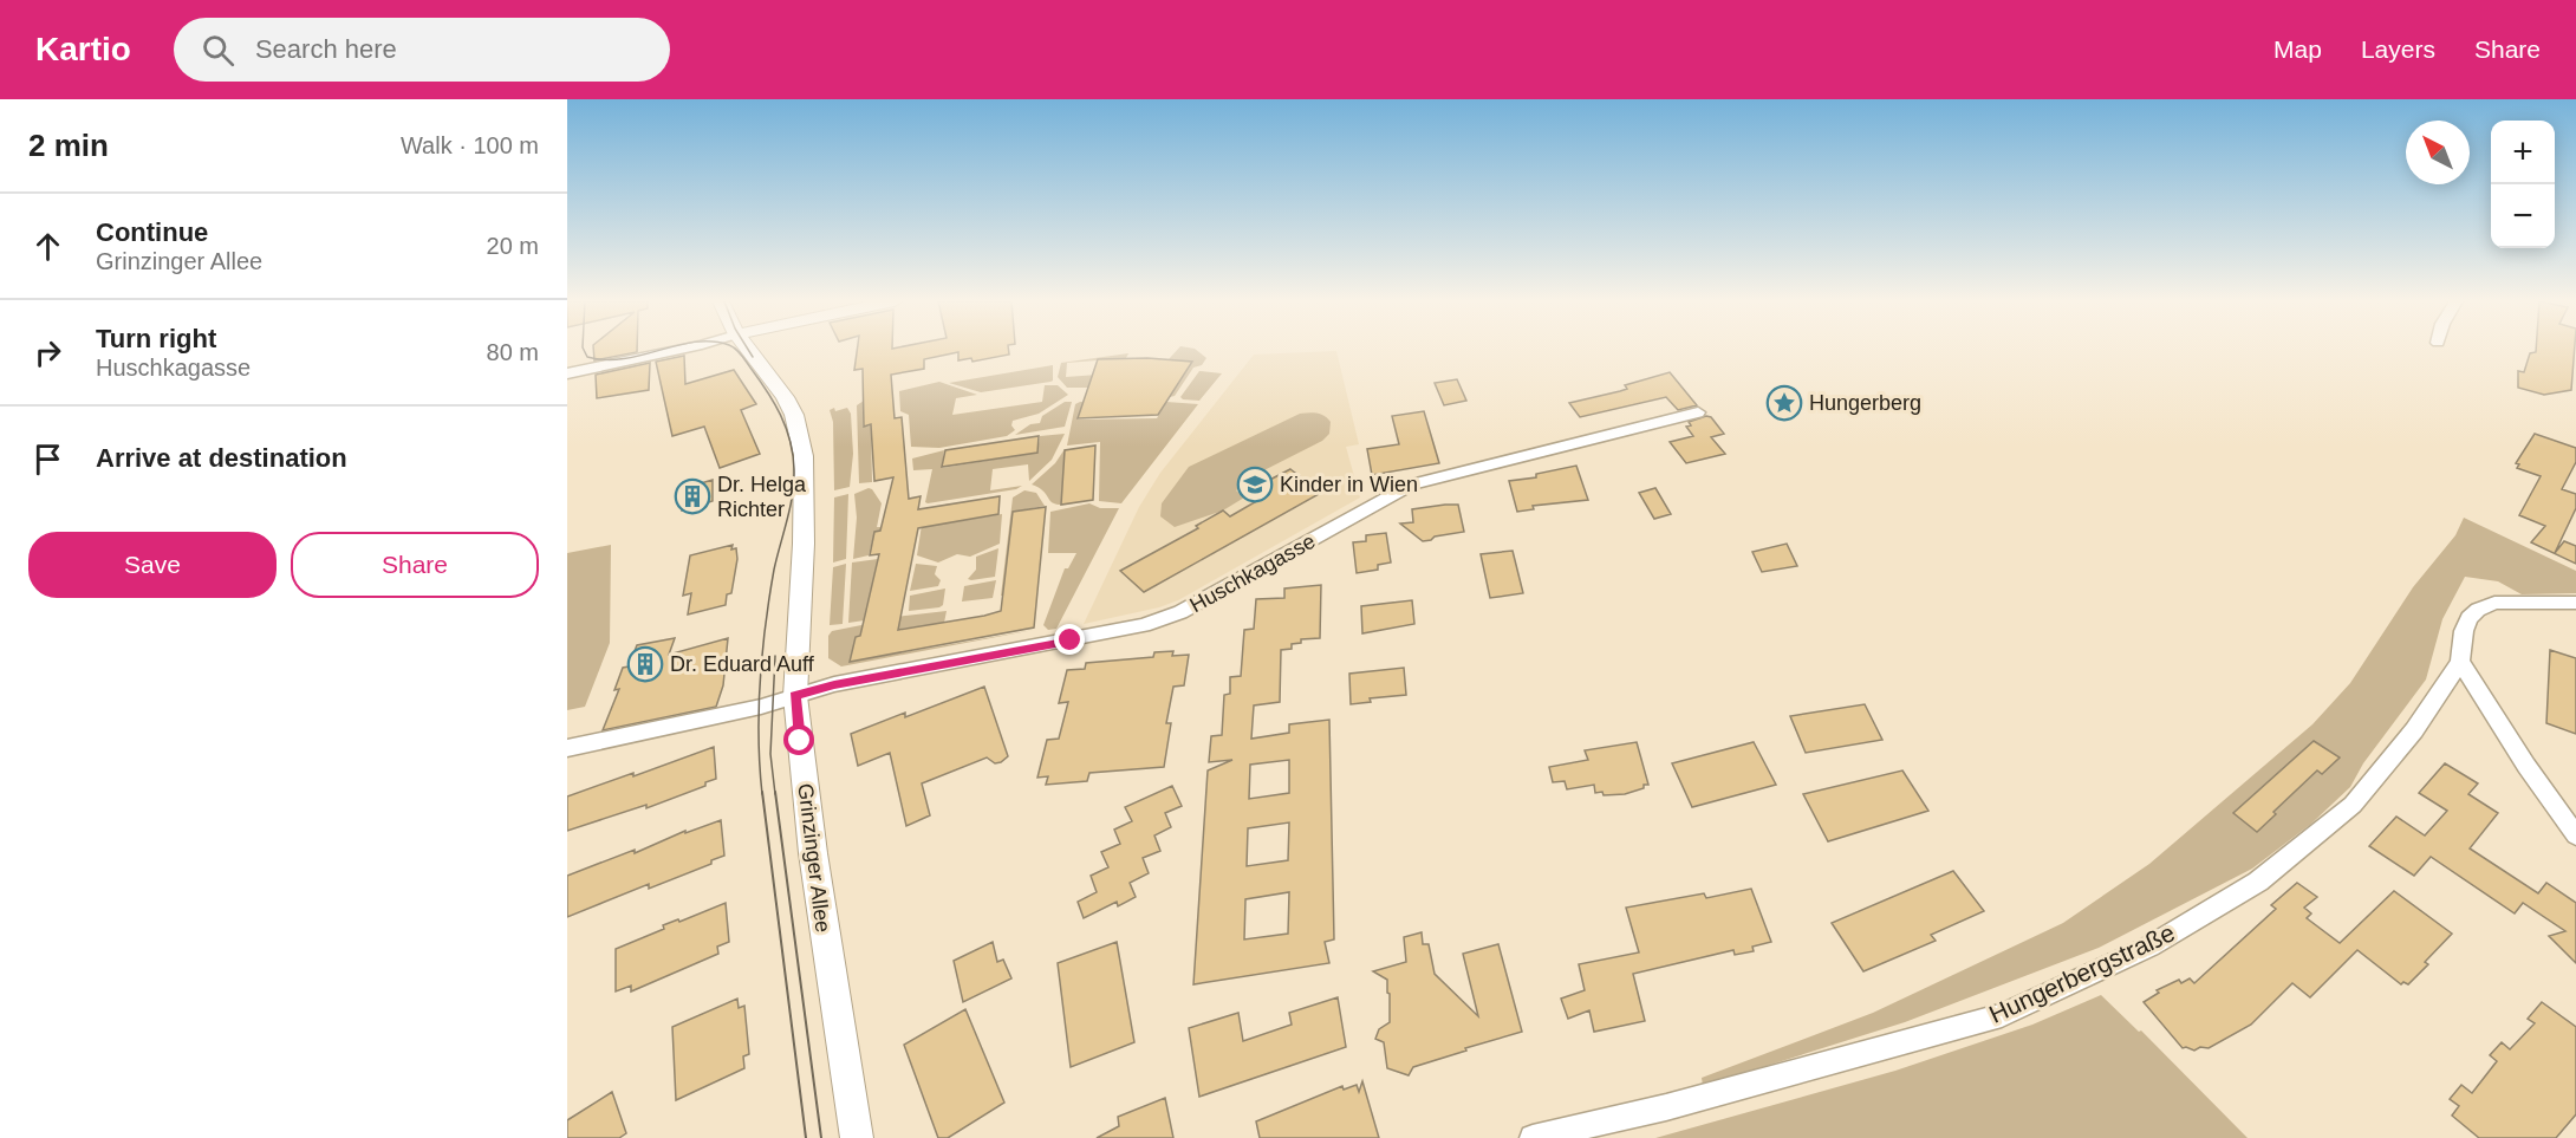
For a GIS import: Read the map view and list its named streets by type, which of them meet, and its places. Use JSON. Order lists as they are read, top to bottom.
{
  "streets": {
    "street": ["Huschkagasse", "Grinzinger Allee", "Hungerbergstraße"]
  },
  "crossings": [
    ["Huschkagasse", "Grinzinger Allee"]
  ],
  "places": {
    "place": ["Hungerberg"],
    "school or university": ["Kinder in Wien"],
    "building": ["Dr. Helga Richter", "Dr. Eduard Auff"]
  },
  "north": "top left",
  "page": {
    "header": "Kartio",
    "search": "Search here",
    "nav": ["Map", "Layers", "Share"],
    "heading": ["2 min", "Walk · 100 m"],
    "map_buttons": ["+", "−"],
    "list": [
      ["Continue", "Grinzinger Allee", "20 m"],
      ["Turn right", "Huschkagasse", "80 m"],
      "Arrive at destination"
    ],
    "buttons": ["Save", "Share"]
  }
}
